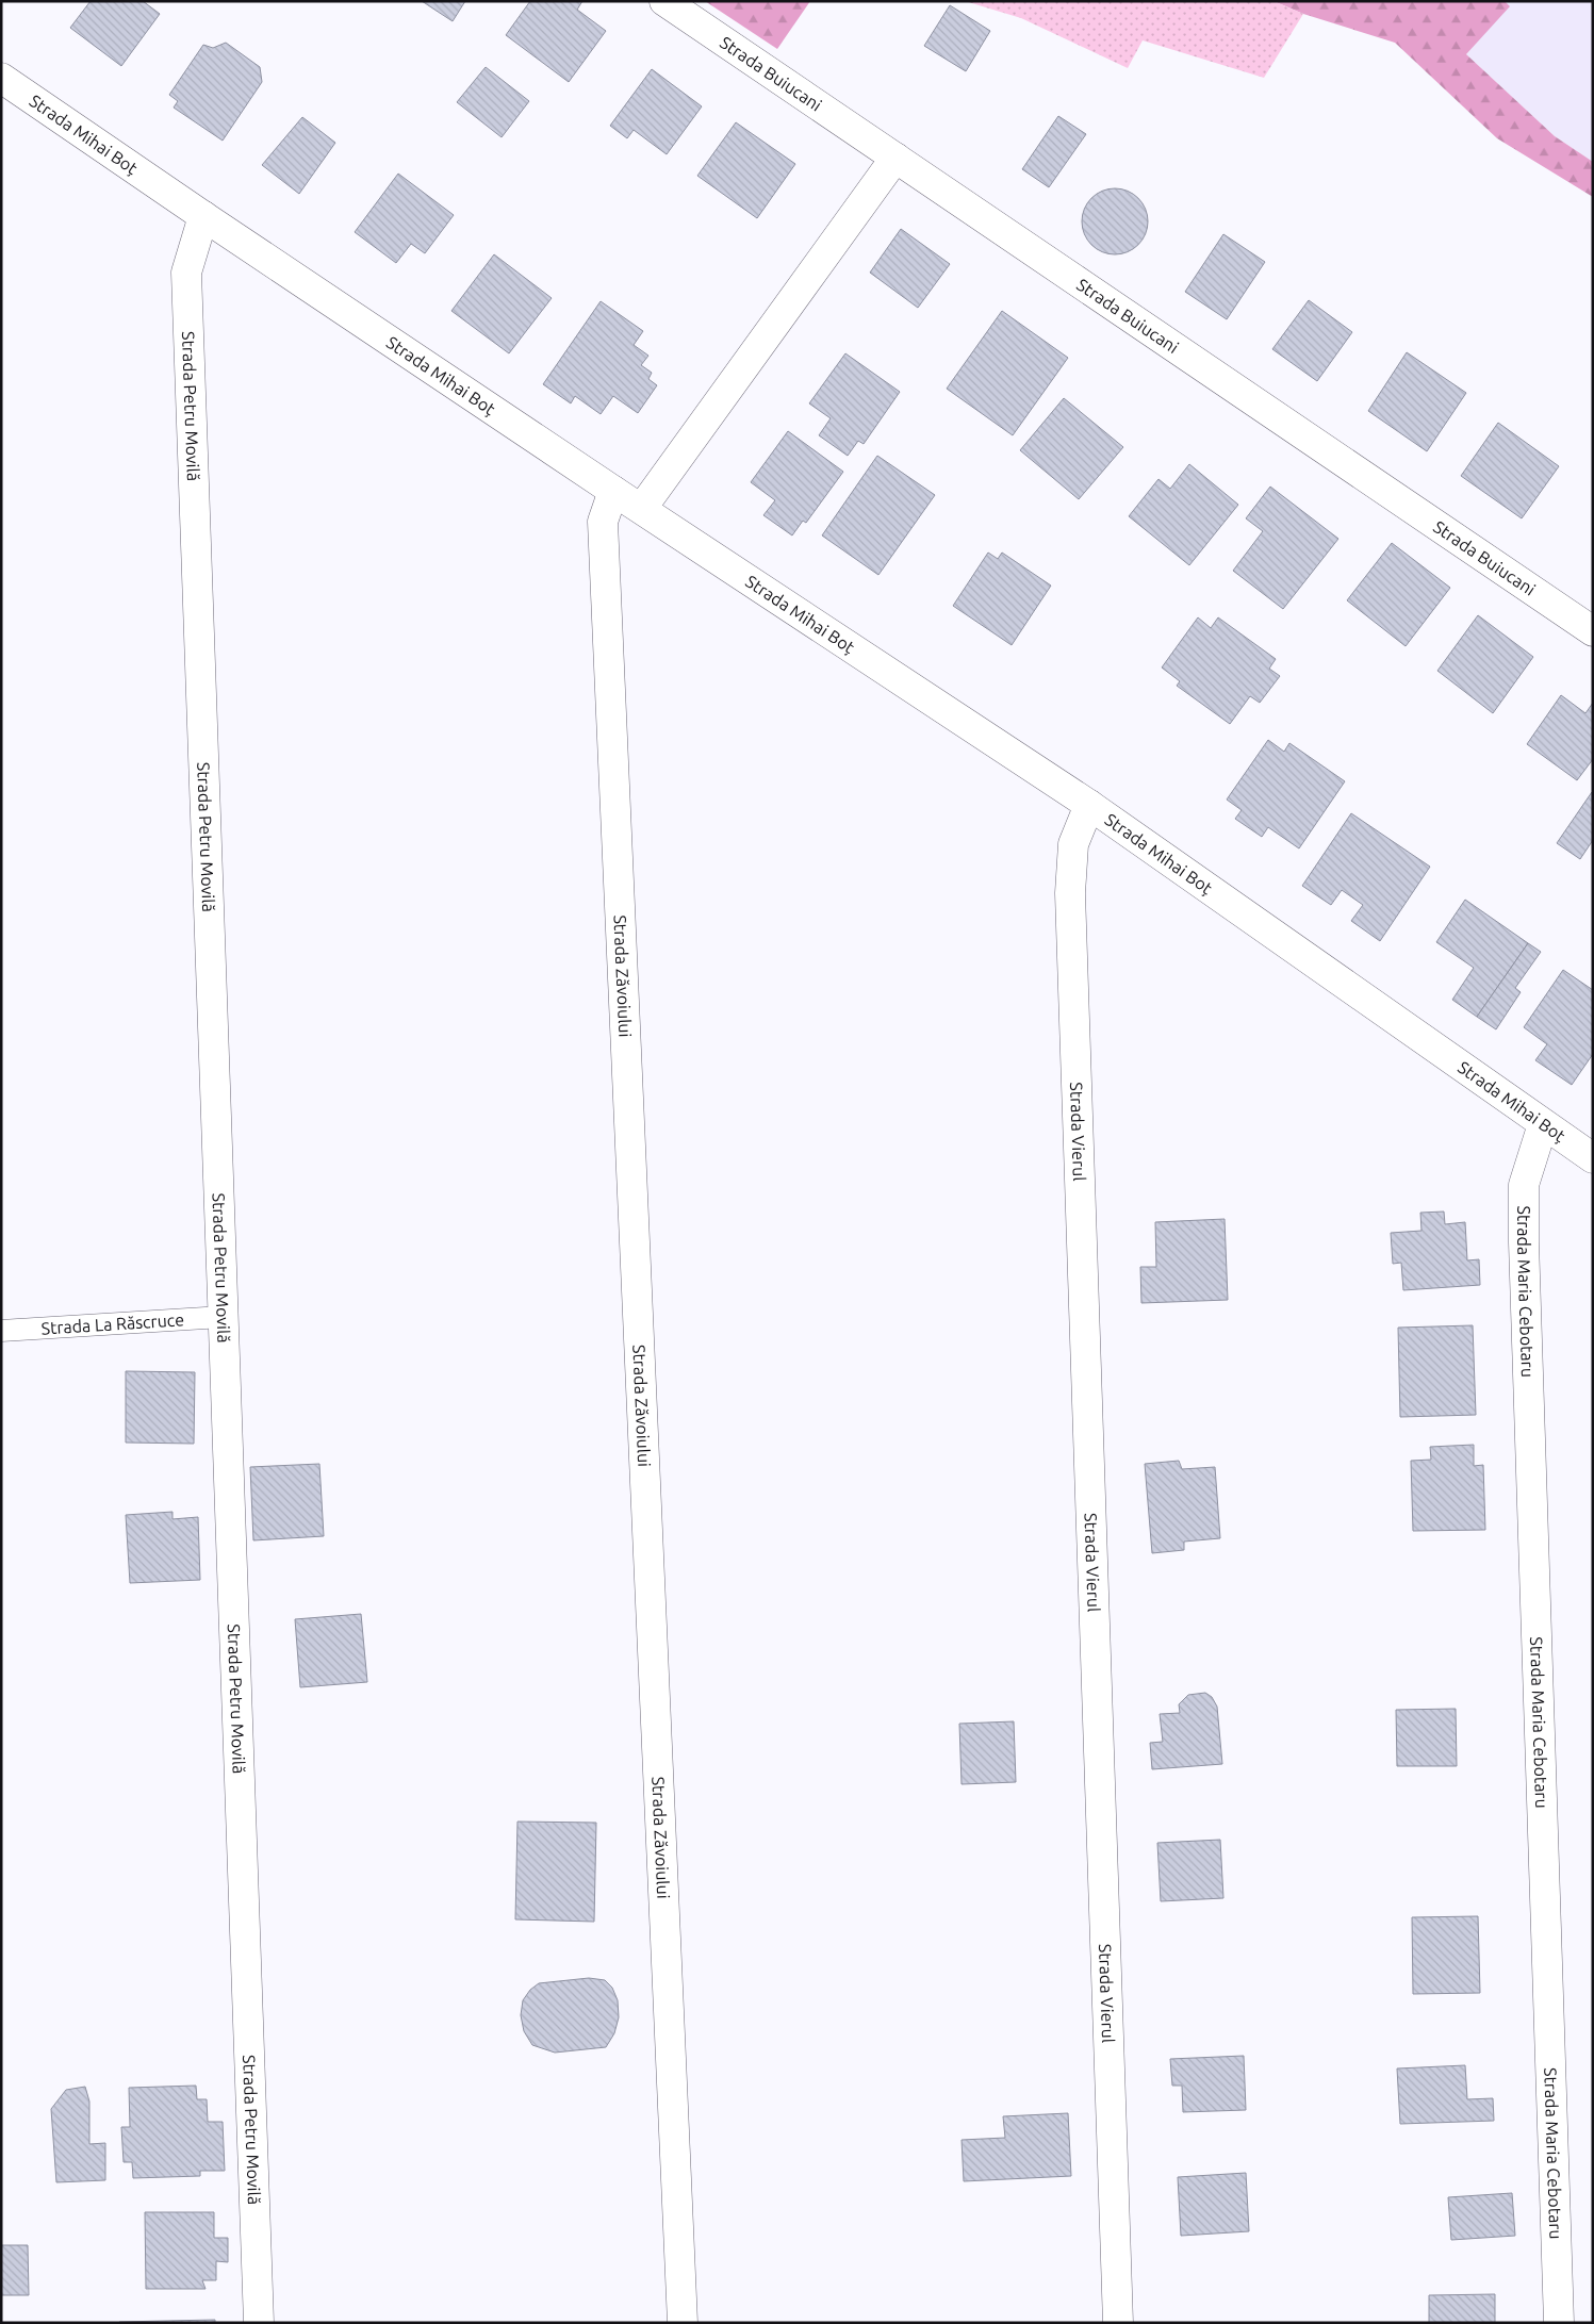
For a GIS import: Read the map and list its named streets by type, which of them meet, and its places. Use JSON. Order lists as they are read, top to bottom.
{
  "streets": {
    "street": [
      "Strada Buiucani",
      "Strada Mihai Boț",
      "Strada Petru Movilă",
      "Strada Zăvoiului",
      "Strada Vierul",
      "Strada Maria Cebotaru"
    ],
    "lane": ["Strada La Răscruce"]
  },
  "crossings": [
    ["Strada Mihai Boț", "Strada Petru Movilă"],
    ["Strada Mihai Boț", "Strada Zăvoiului"],
    ["Strada Mihai Boț", "Strada Vierul"],
    ["Strada Mihai Boț", "Strada Maria Cebotaru"],
    ["Strada Petru Movilă", "Strada La Răscruce"]
  ]
}
